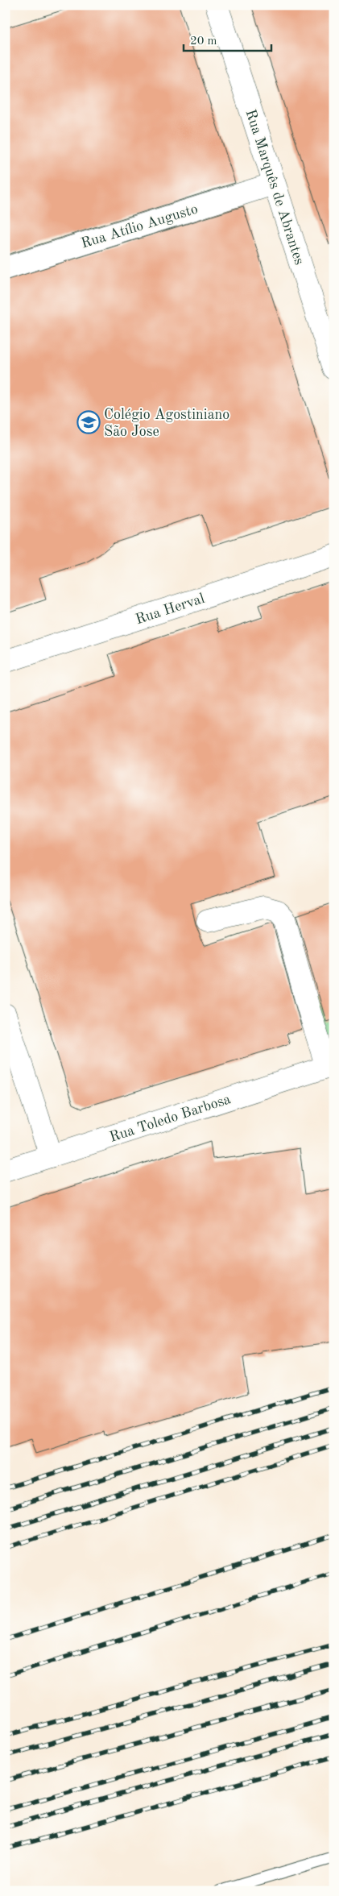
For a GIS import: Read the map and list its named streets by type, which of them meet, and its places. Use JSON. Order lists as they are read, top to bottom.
{
  "streets": {
    "street": [
      "Rua Marquês de Abrantes",
      "Rua Atílio Augusto",
      "Rua Herval",
      "Rua Toledo Barbosa"
    ]
  },
  "crossings": [
    ["Rua Marquês de Abrantes", "Rua Atílio Augusto"]
  ],
  "places": {
    "school or university": ["Colégio Agostiniano São Jose"]
  },
  "scale_bar": "20 m"
}
